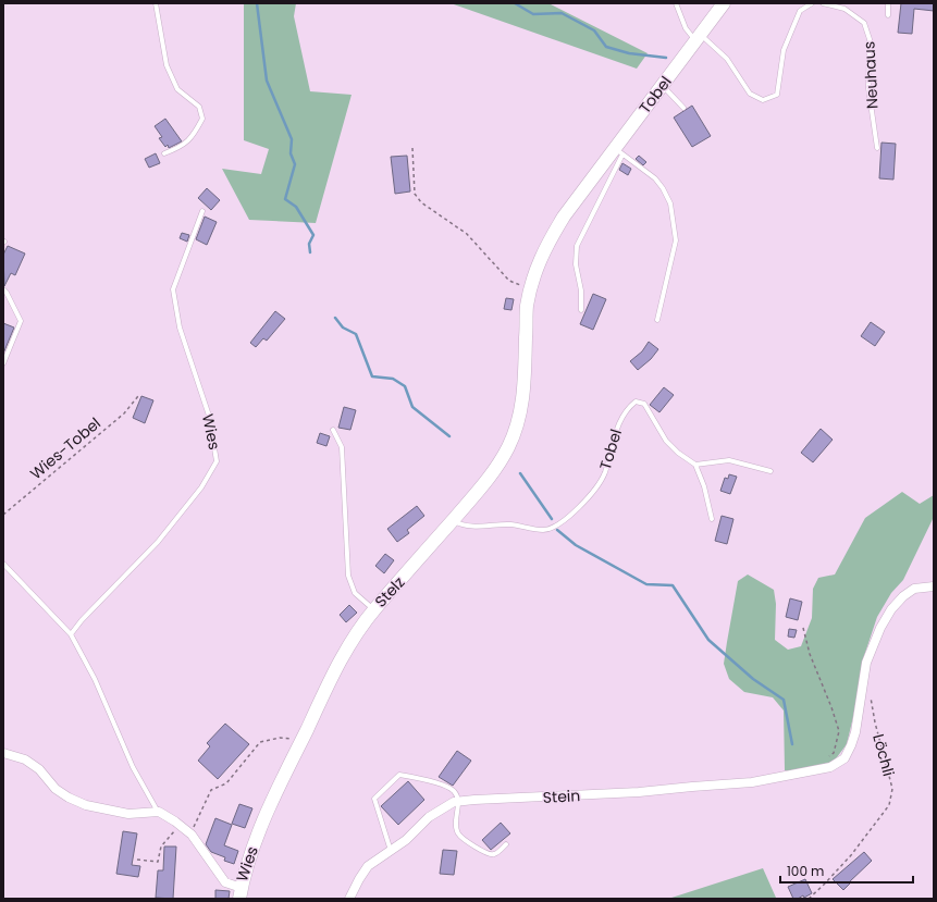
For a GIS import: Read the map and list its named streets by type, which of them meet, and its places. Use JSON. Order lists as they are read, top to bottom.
{
  "streets": {
    "main road": ["Tobel", "Wies", "Stelz"],
    "street": ["Löchli", "Stein"],
    "lane": ["Neuhaus"],
    "path": ["Wies-Tobel"]
  },
  "crossings": [
    ["Tobel", "Stelz"],
    ["Wies", "Stelz"],
    ["Löchli", "Stein"]
  ],
  "scale_bar": "100 m"
}
